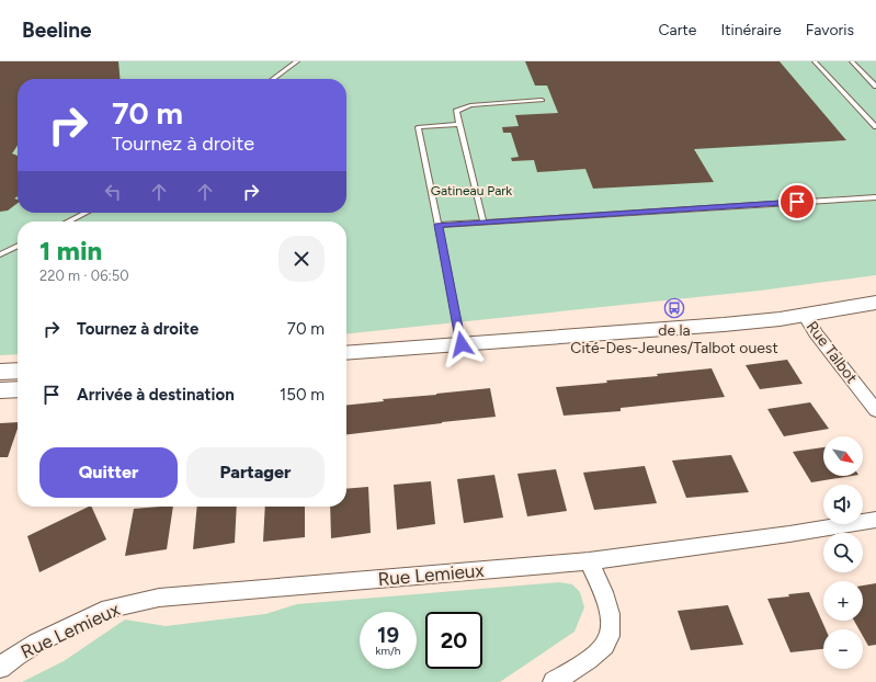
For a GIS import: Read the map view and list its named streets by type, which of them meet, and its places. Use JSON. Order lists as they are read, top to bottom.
{
  "streets": {
    "street": ["Rue Talbot", "Rue Lemieux"]
  },
  "parks": ["Gatineau Park"],
  "places": {
    "bus stop": ["de la Cité-Des-Jeunes/Talbot ouest"]
  },
  "north": "bottom right",
  "page": {
    "header": "Beeline",
    "nav": ["Carte", "Itinéraire", "Favoris"],
    "turn": ["70 m", "Tournez à droite"],
    "heading": ["1 min", "220 m · 06:50"],
    "list": [
      {
        "name": "Tournez à droite",
        "value": "70 m"
      },
      {
        "name": "Arrivée à destination",
        "value": "150 m"
      }
    ],
    "map_buttons": ["+", "−"],
    "buttons": ["Quitter", "Partager"],
    "speed": "19 km/h",
    "limit": "20"
  }
}
